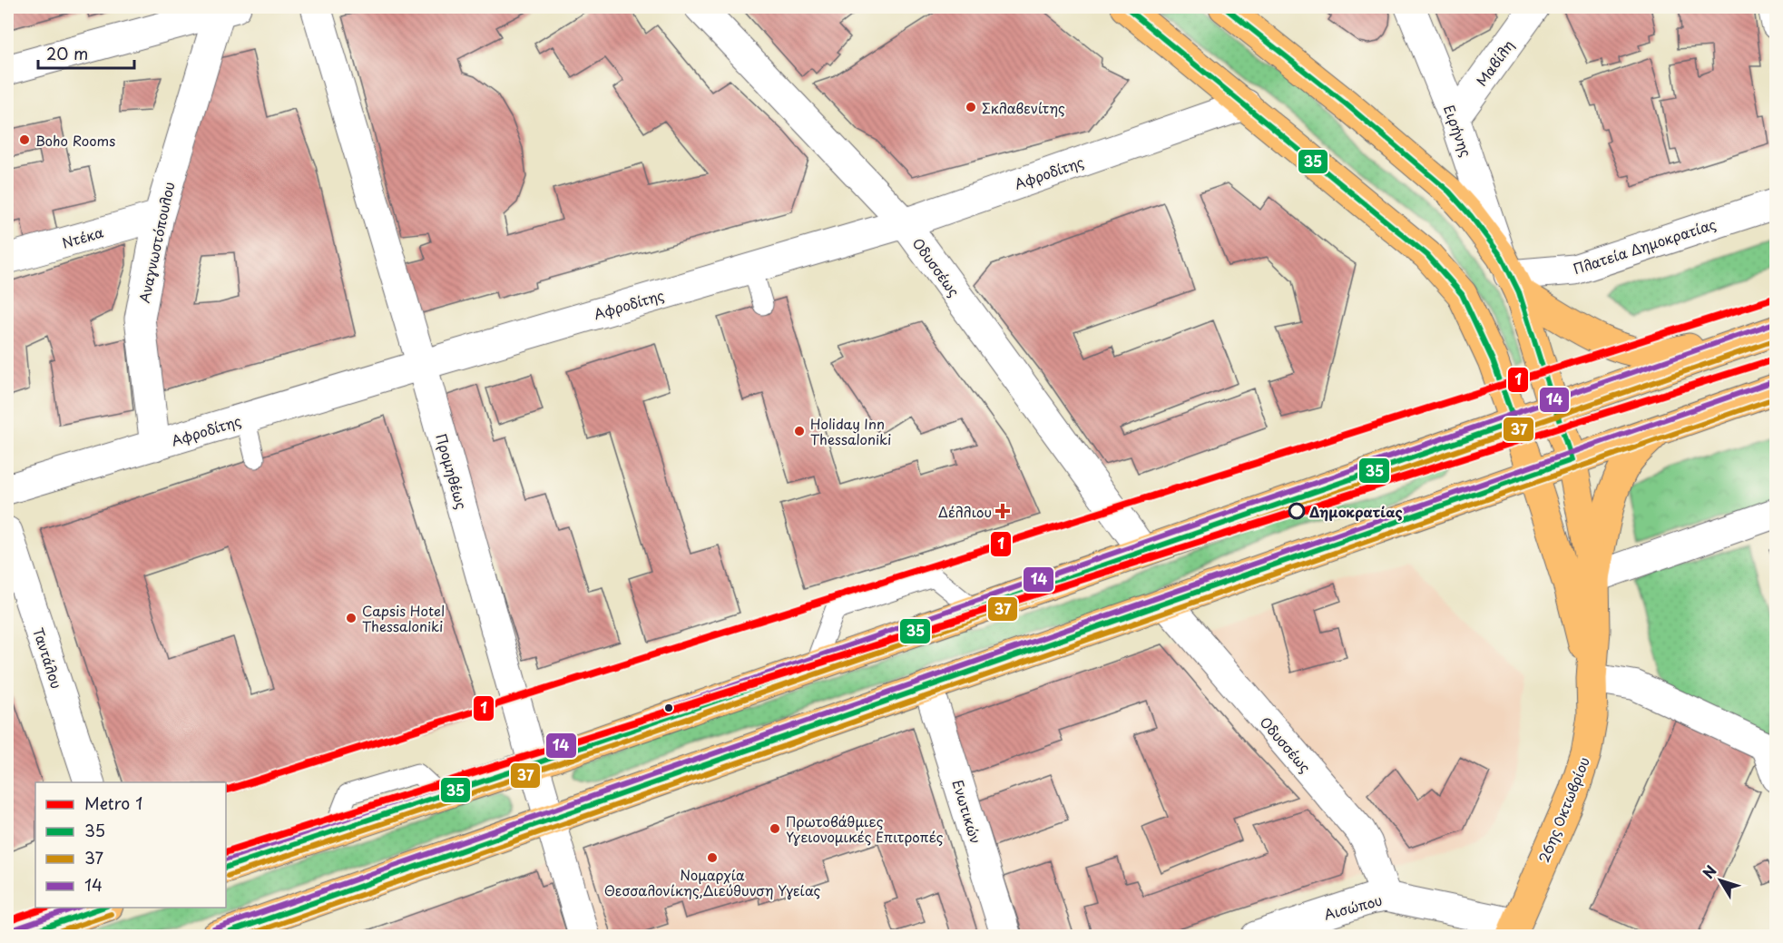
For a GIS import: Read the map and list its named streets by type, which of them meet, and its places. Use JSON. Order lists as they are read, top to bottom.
{
  "streets": {
    "main road": ["26ης Οκτωβρίου"],
    "street": [
      "Μαβίλη",
      "Ειρήνης",
      "Αφροδίτης",
      "Ντέκα",
      "Αναγνωστόπουλου",
      "Πλατεία Δημοκρατίας",
      "Οδυσσέως",
      "Προμηθέως",
      "Ταντάλου",
      "Ενωτικών",
      "Αισώπου"
    ]
  },
  "crossings": [
    ["Μαβίλη", "Ειρήνης"],
    ["Ειρήνης", "Πλατεία Δημοκρατίας"],
    ["Ειρήνης", "26ης Οκτωβρίου"],
    ["Αφροδίτης", "Αναγνωστόπουλου"],
    ["Αφροδίτης", "Οδυσσέως"],
    ["Αφροδίτης", "Προμηθέως"],
    ["Αφροδίτης", "26ης Οκτωβρίου"],
    ["Ντέκα", "Αναγνωστόπουλου"],
    ["Πλατεία Δημοκρατίας", "26ης Οκτωβρίου"],
    ["Οδυσσέως", "Αισώπου"],
    ["26ης Οκτωβρίου", "Αισώπου"]
  ],
  "places": {
    "other": [
      "Σκλαβενίτης",
      "Boho Rooms",
      "Holiday Inn Thessaloniki",
      "Δημοκρατίας",
      "Capsis Hotel Thessaloniki",
      "Πρωτοβάθμιες Υγειονομικές Επιτροπές",
      "Νομαρχία Θεσσαλονίκης,Διεύθυνση Υγείας"
    ],
    "health": ["Δέλλιου"]
  },
  "lines": [
    "transit line 35",
    "metro line 1",
    "transit line 14",
    "transit line 37"
  ],
  "legend": [
    "Metro 1",
    "35",
    "37",
    "14"
  ],
  "scale_bar": "20 m",
  "north": "top left"
}
